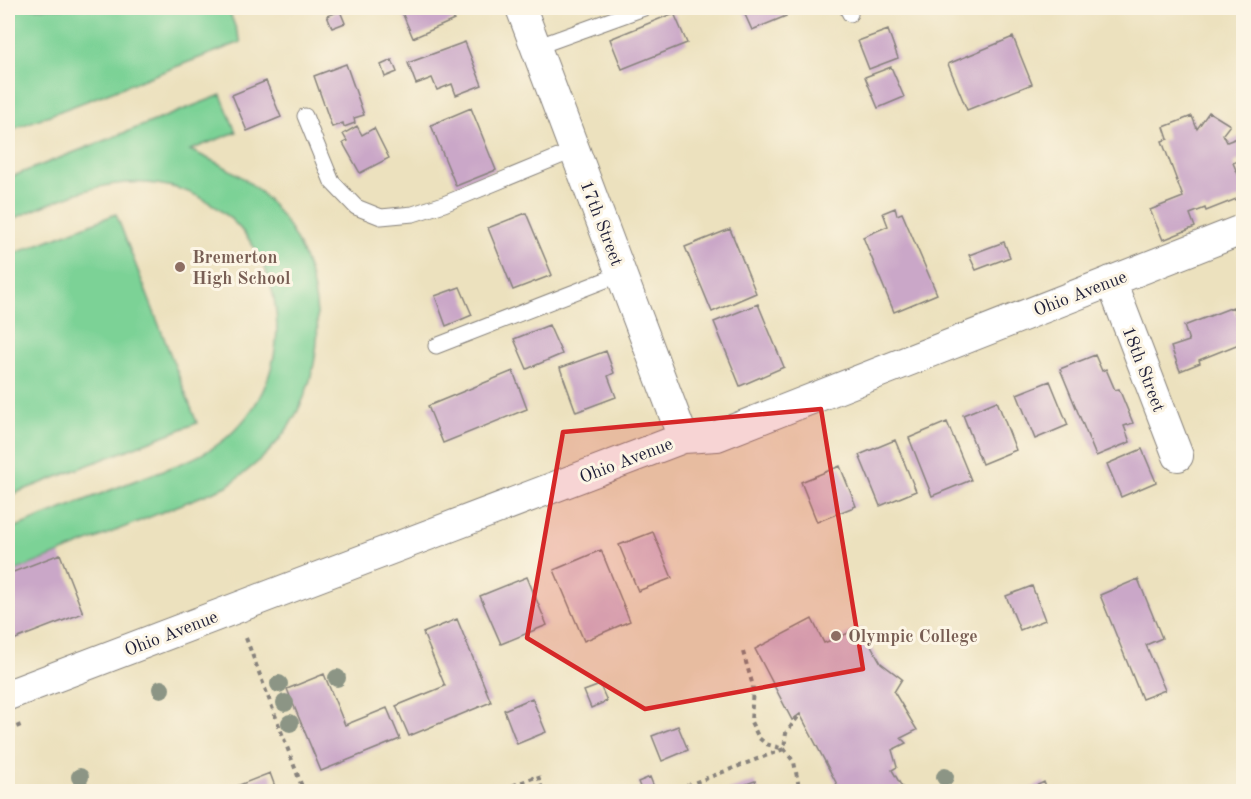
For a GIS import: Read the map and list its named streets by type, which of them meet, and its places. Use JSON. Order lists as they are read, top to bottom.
{
  "streets": {
    "street": ["17th Street", "Ohio Avenue", "18th Street"]
  },
  "crossings": [
    ["17th Street", "Ohio Avenue"],
    ["Ohio Avenue", "18th Street"]
  ],
  "places": ["Bremerton High School", "Olympic College"]
}
